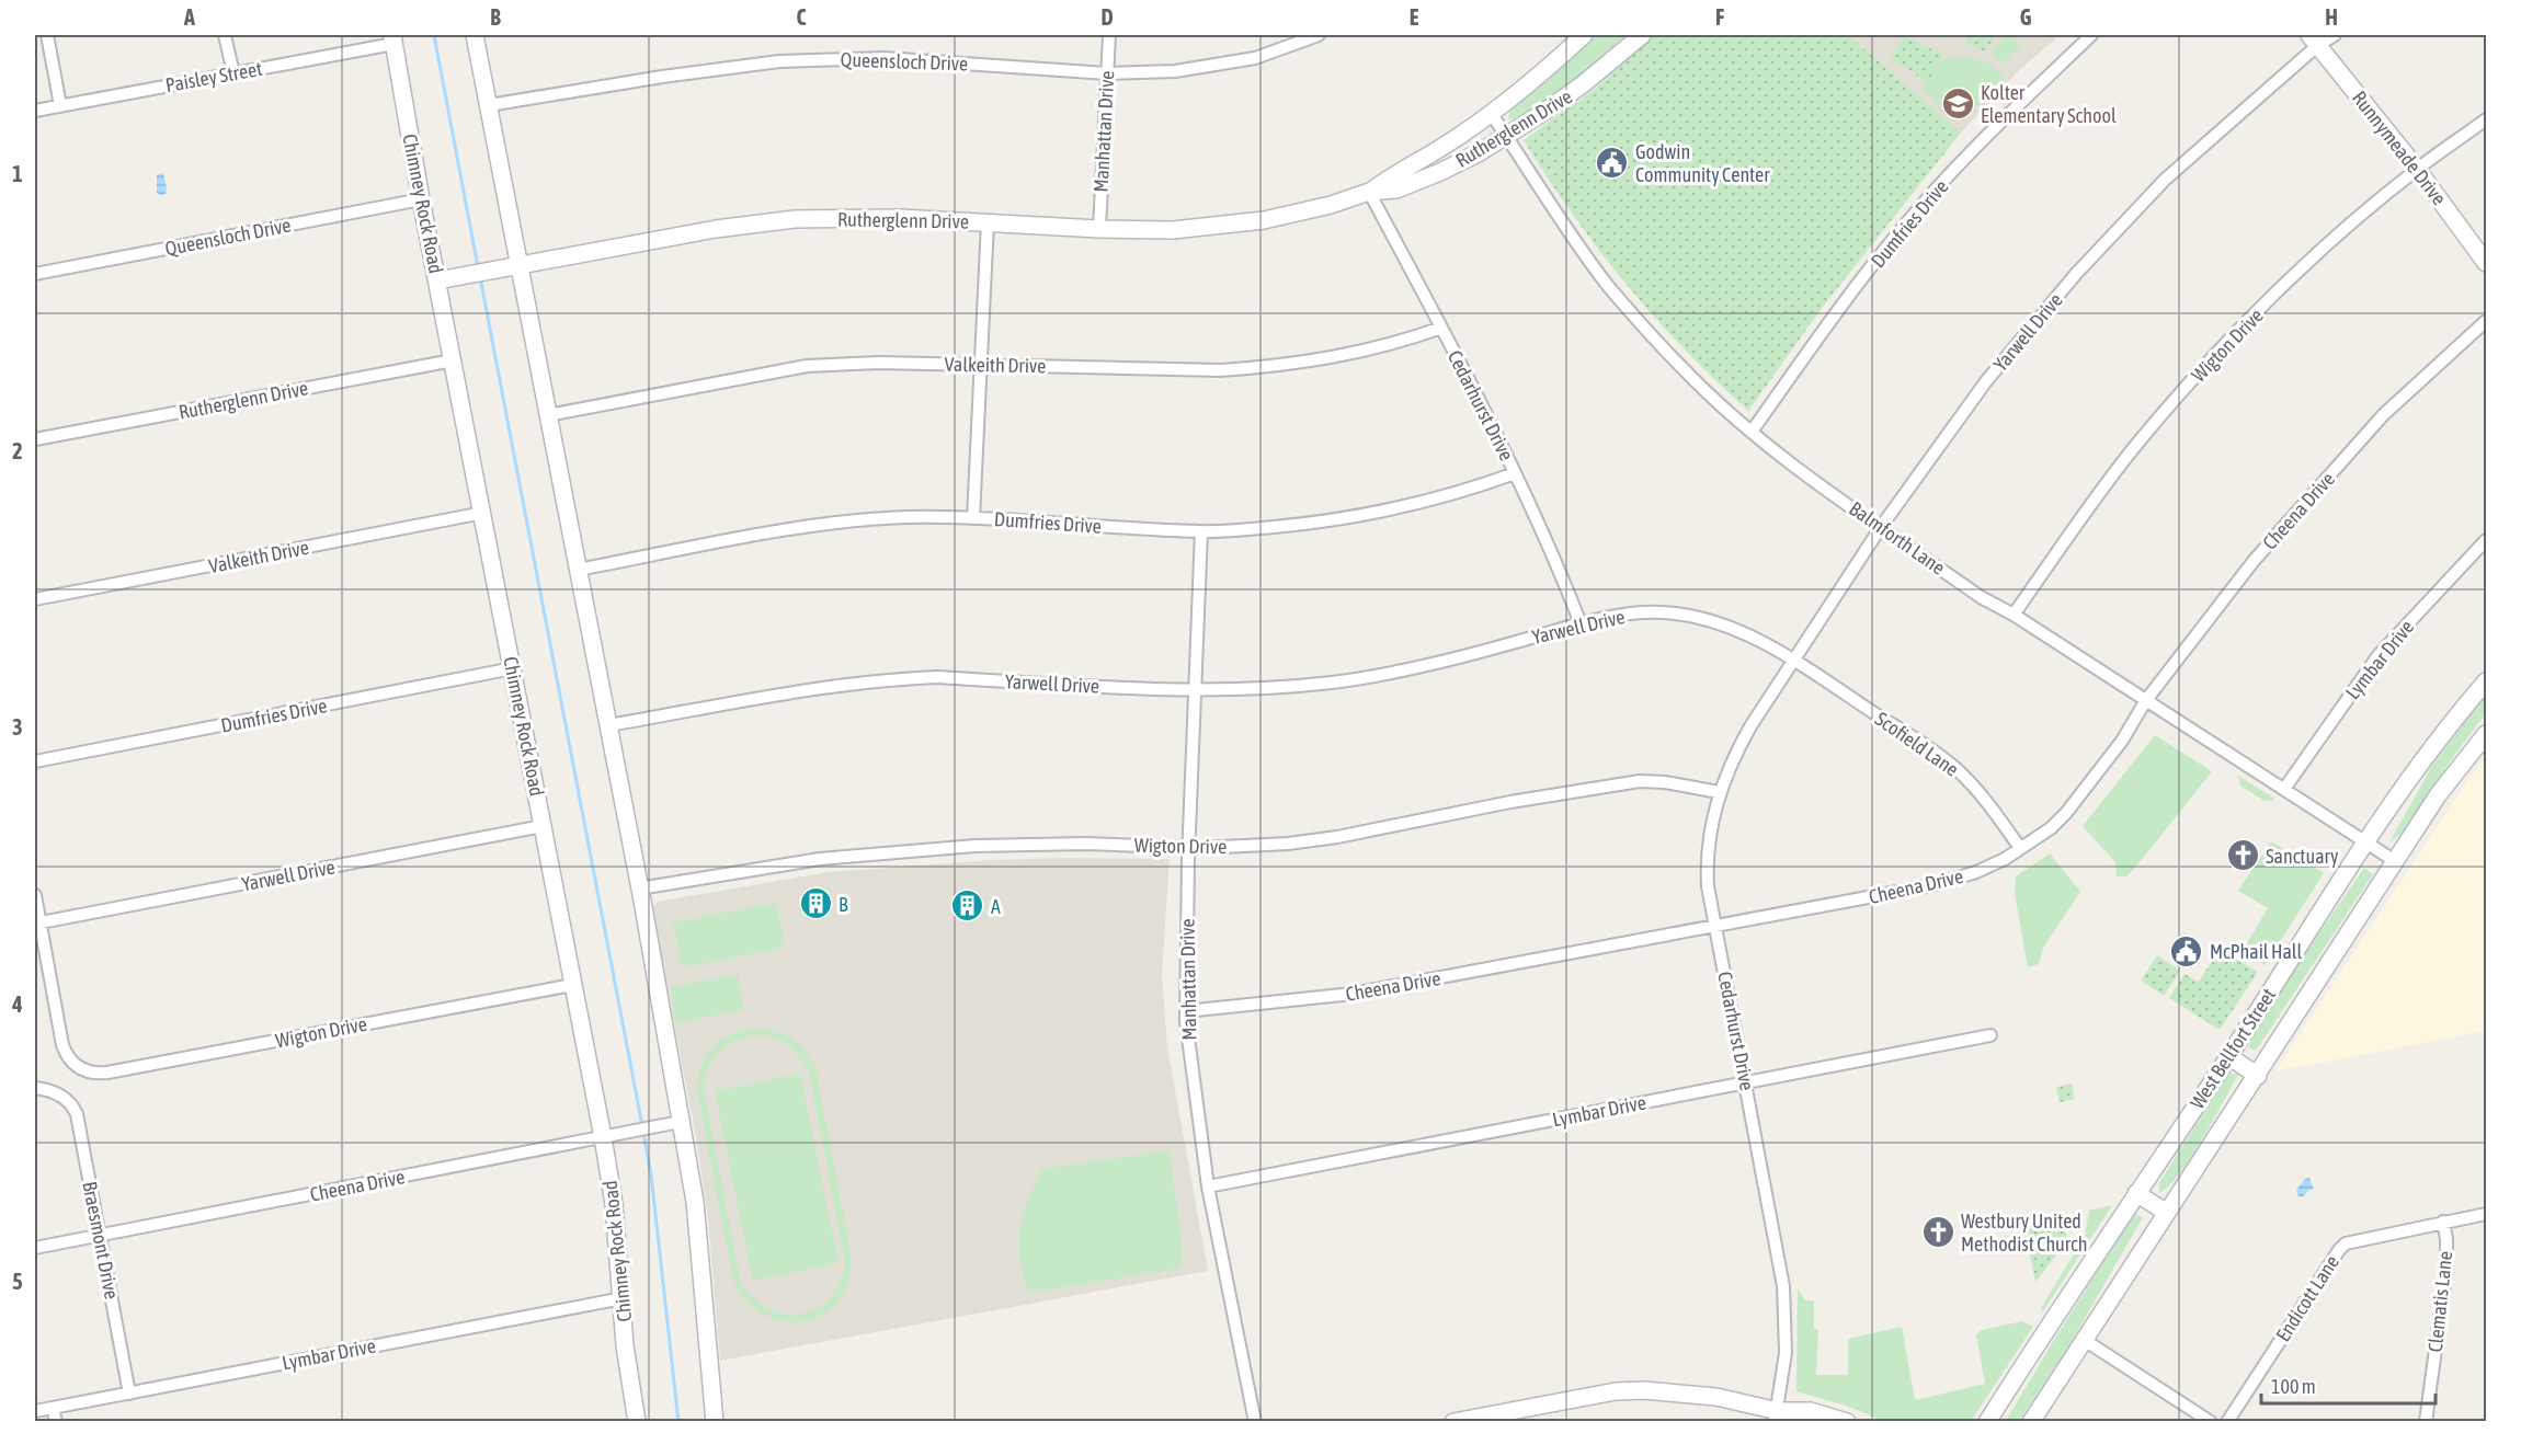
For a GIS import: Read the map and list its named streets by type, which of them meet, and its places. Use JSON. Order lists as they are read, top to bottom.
{
  "streets": {
    "main road": [
      "Rutherglenn Drive",
      "Runnymeade Drive",
      "Chimney Rock Road",
      "West Bellfort Street"
    ],
    "street": [
      "Queensloch Drive",
      "Paisley Street",
      "Manhattan Drive",
      "Dumfries Drive",
      "Yarwell Drive",
      "Wigton Drive",
      "Valkeith Drive",
      "Cedarhurst Drive",
      "Cheena Drive",
      "Balmforth Lane",
      "Lymbar Drive",
      "Scofield Lane",
      "Braesmont Drive",
      "Endicott Lane",
      "Clematis Lane"
    ]
  },
  "crossings": [
    ["Queensloch Drive", "Manhattan Drive"],
    ["Queensloch Drive", "Chimney Rock Road"],
    ["Paisley Street", "Chimney Rock Road"],
    ["Rutherglenn Drive", "Manhattan Drive"],
    ["Rutherglenn Drive", "Chimney Rock Road"],
    ["Rutherglenn Drive", "Cedarhurst Drive"],
    ["Rutherglenn Drive", "Balmforth Lane"],
    ["Manhattan Drive", "Dumfries Drive"],
    ["Manhattan Drive", "Yarwell Drive"],
    ["Manhattan Drive", "Wigton Drive"],
    ["Manhattan Drive", "Cheena Drive"],
    ["Manhattan Drive", "Lymbar Drive"],
    ["Runnymeade Drive", "Yarwell Drive"],
    ["Runnymeade Drive", "Wigton Drive"],
    ["Chimney Rock Road", "Dumfries Drive"],
    ["Chimney Rock Road", "Yarwell Drive"],
    ["Chimney Rock Road", "Wigton Drive"],
    ["Chimney Rock Road", "Valkeith Drive"],
    ["Chimney Rock Road", "Cheena Drive"],
    ["Chimney Rock Road", "Lymbar Drive"],
    ["Dumfries Drive", "Cedarhurst Drive"],
    ["Dumfries Drive", "Balmforth Lane"],
    ["Yarwell Drive", "Wigton Drive"],
    ["Yarwell Drive", "Cedarhurst Drive"],
    ["Yarwell Drive", "Balmforth Lane"],
    ["Yarwell Drive", "Scofield Lane"],
    ["Wigton Drive", "Cedarhurst Drive"],
    ["Wigton Drive", "Balmforth Lane"],
    ["Valkeith Drive", "Cedarhurst Drive"],
    ["Cedarhurst Drive", "Cheena Drive"],
    ["Cedarhurst Drive", "Lymbar Drive"],
    ["Cedarhurst Drive", "Scofield Lane"],
    ["Cheena Drive", "Balmforth Lane"],
    ["Cheena Drive", "Scofield Lane"],
    ["Cheena Drive", "Braesmont Drive"],
    ["Balmforth Lane", "Lymbar Drive"],
    ["Balmforth Lane", "West Bellfort Street"],
    ["Lymbar Drive", "Braesmont Drive"],
    ["Endicott Lane", "Clematis Lane"]
  ],
  "places": {
    "school or university": ["Kolter Elementary School"],
    "public building": ["Godwin Community Center", "McPhail Hall"],
    "church": ["Sanctuary", "Westbury United Methodist Church"],
    "building": ["B", "A"]
  },
  "scale_bar": "100 m",
  "grid": {
    "columns": [
      "A",
      "B",
      "C",
      "D",
      "E",
      "F",
      "G",
      "H"
    ],
    "rows": [
      "1",
      "2",
      "3",
      "4",
      "5"
    ]
  }
}
